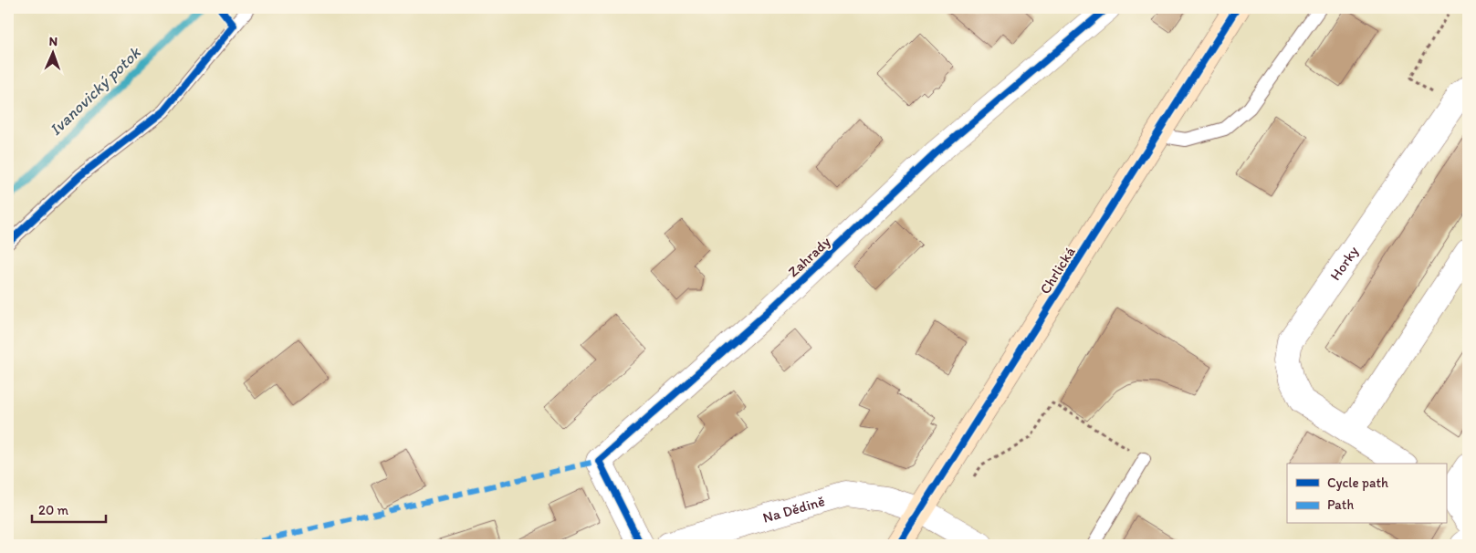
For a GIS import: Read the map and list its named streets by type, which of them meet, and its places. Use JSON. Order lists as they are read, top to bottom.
{
  "streets": {
    "street": [
      "Zahrady",
      "Horky",
      "Chrlická",
      "Na Dědině"
    ]
  },
  "crossings": [
    ["Chrlická", "Na Dědině"]
  ],
  "water": ["Ivanovický potok"],
  "legend": ["Cycle path", "Path"],
  "scale_bar": "20 m",
  "north": "top"
}
